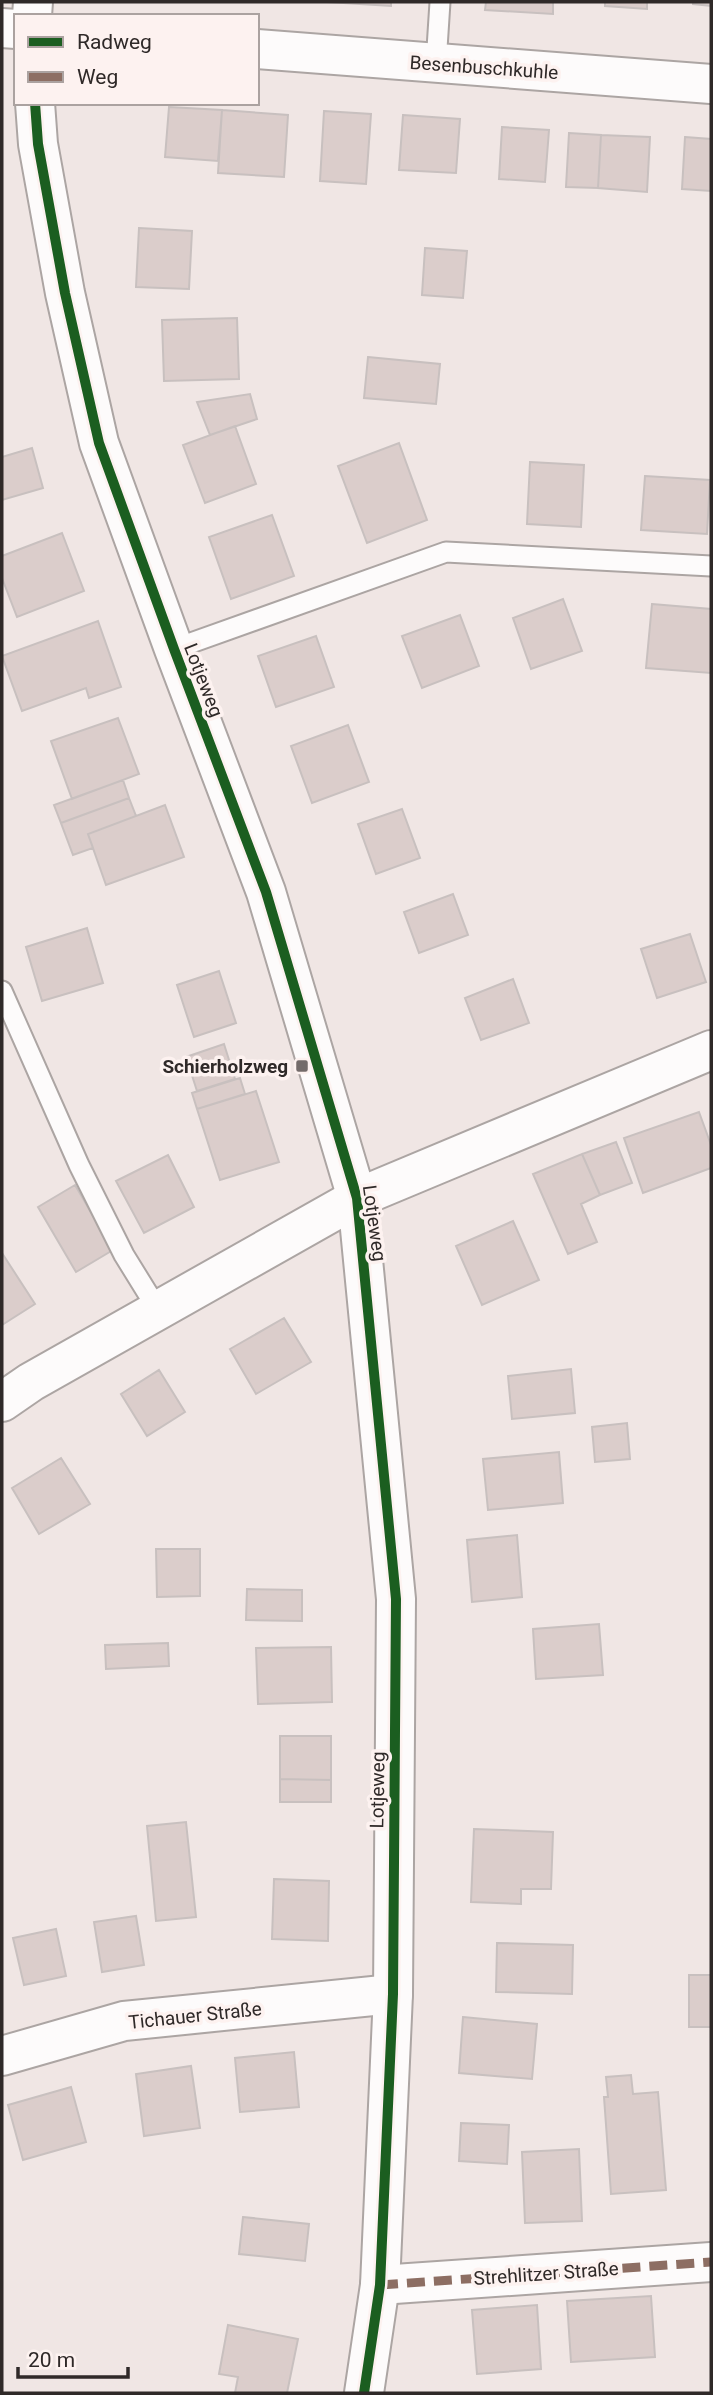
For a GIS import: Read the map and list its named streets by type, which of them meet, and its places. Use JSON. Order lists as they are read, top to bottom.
{
  "streets": {
    "street": [
      "Besenbuschkuhle",
      "Lotjeweg",
      "Tichauer Straße",
      "Strehlitzer Straße"
    ]
  },
  "crossings": [
    ["Lotjeweg", "Tichauer Straße"],
    ["Lotjeweg", "Strehlitzer Straße"]
  ],
  "places": {
    "transit": ["Schierholzweg"]
  },
  "legend": ["Radweg", "Weg"],
  "scale_bar": "20 m"
}
